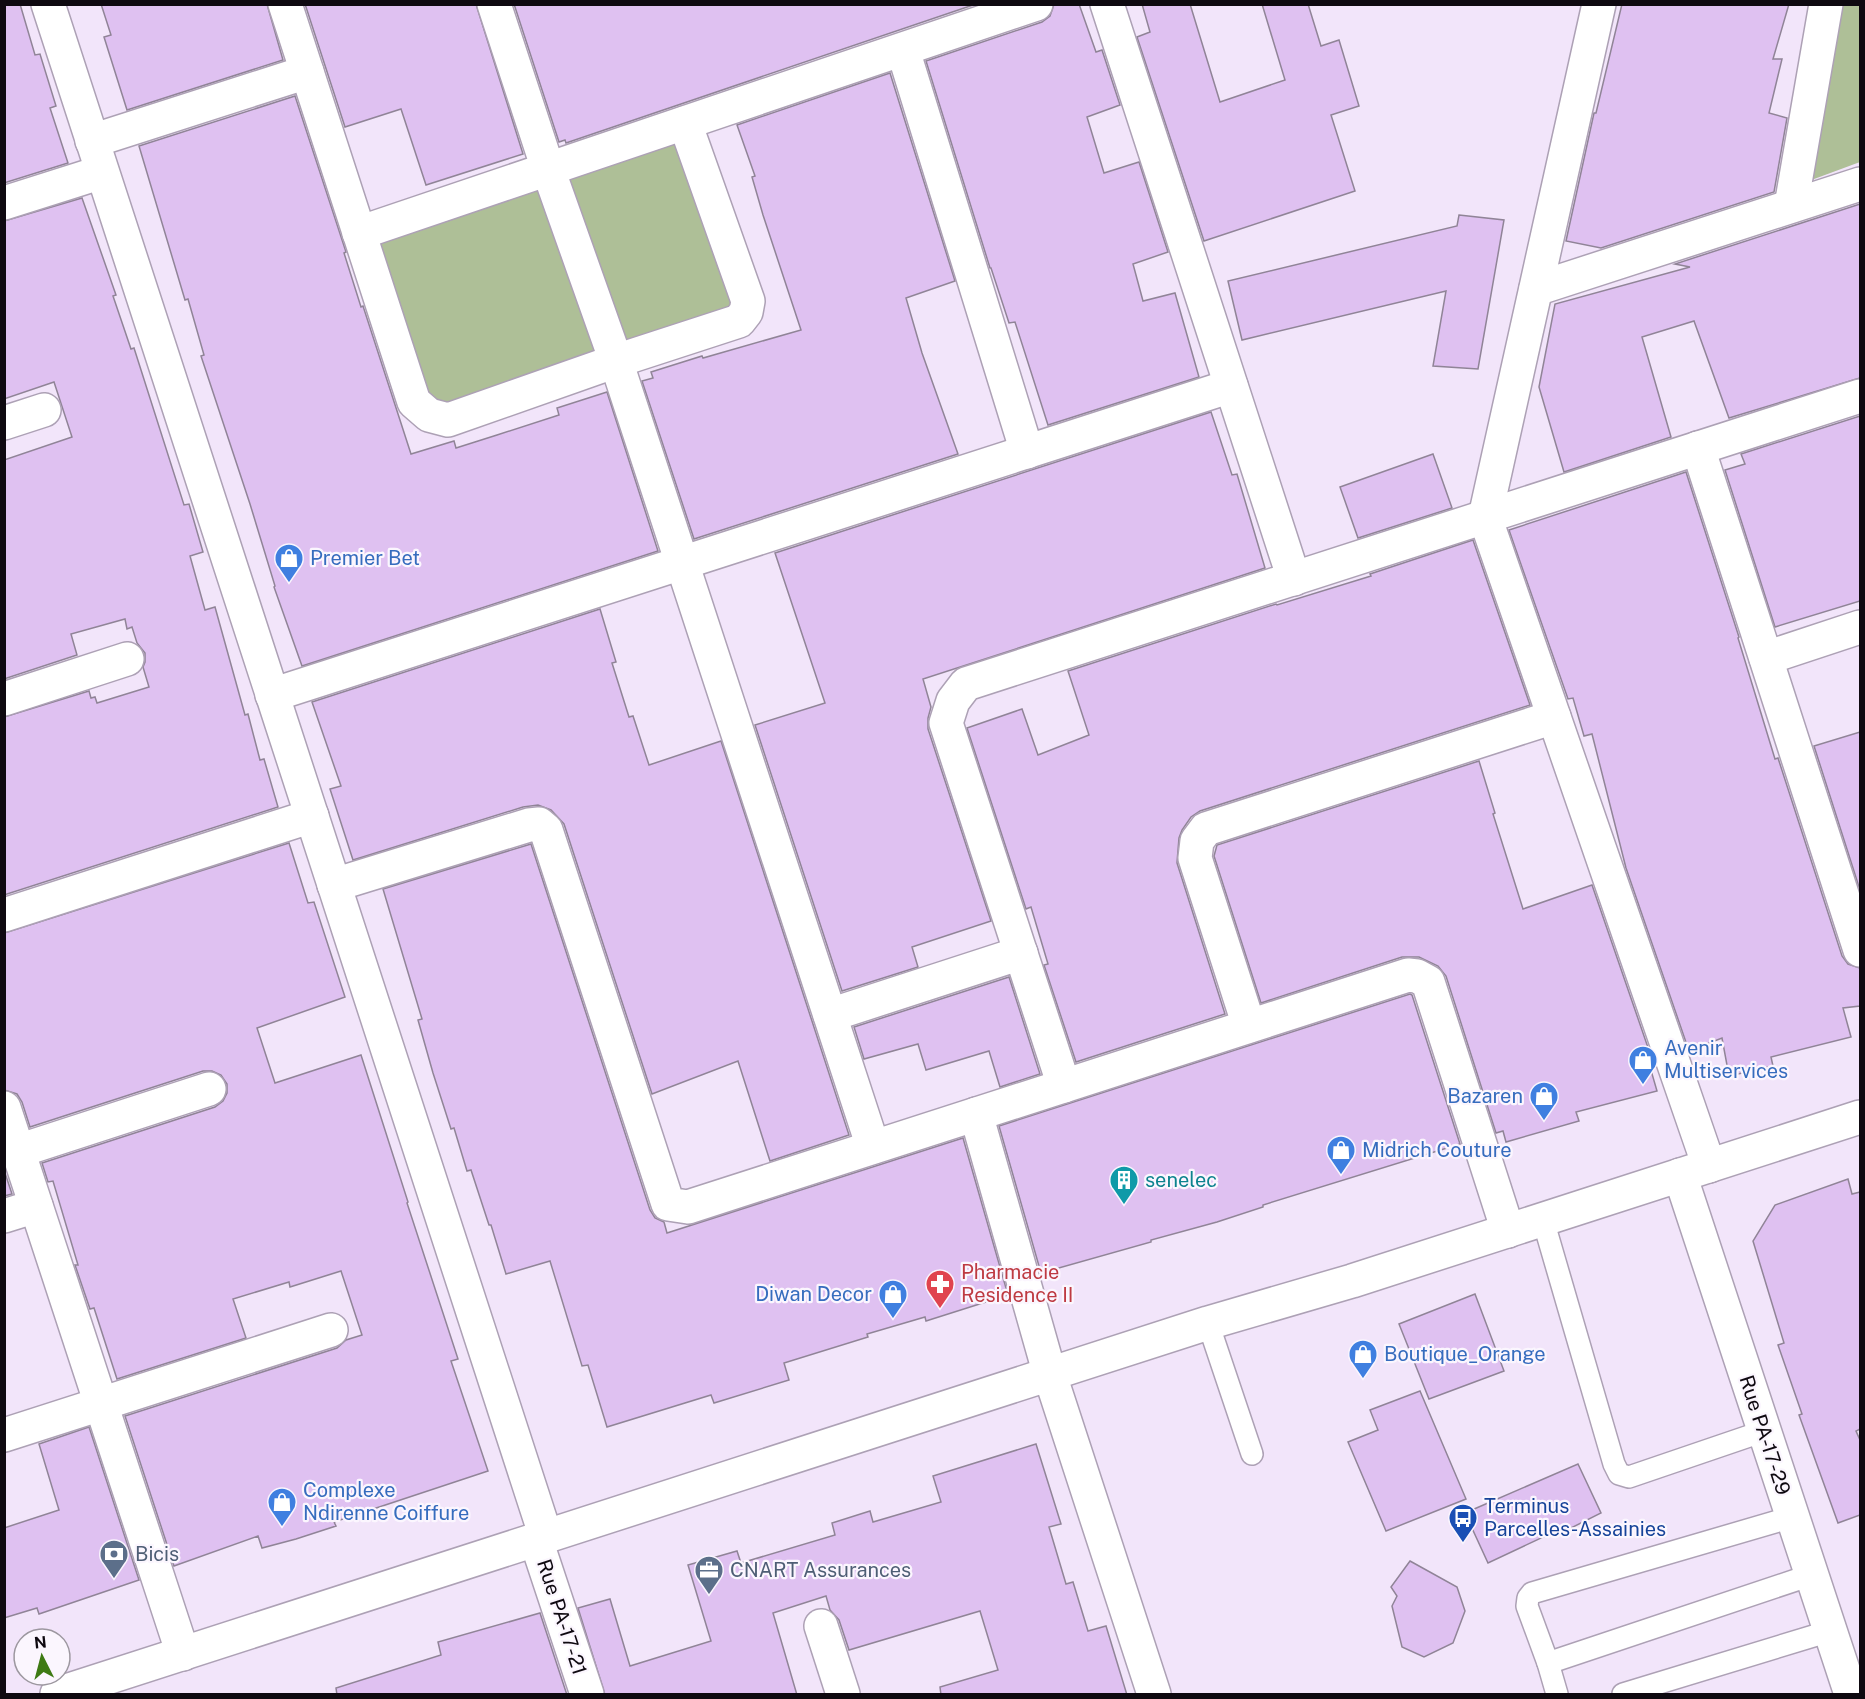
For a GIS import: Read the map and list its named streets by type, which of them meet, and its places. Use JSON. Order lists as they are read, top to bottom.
{
  "streets": {
    "street": ["Rue PA-17-29", "Rue PA-17-21"]
  },
  "places": {
    "shop": [
      "Premier Bet",
      "Avenir Multiservices",
      "Bazaren",
      "Midrich Couture",
      "Diwan Decor",
      "Boutique_Orange",
      "Complexe Ndirenne Coiffure"
    ],
    "building": ["senelec"],
    "pharmacy": ["Pharmacie Residence II"],
    "bus stop": ["Terminus Parcelles-Assainies"],
    "bank": ["Bicis"],
    "office": ["CNART Assurances"]
  },
  "north": "top"
}
